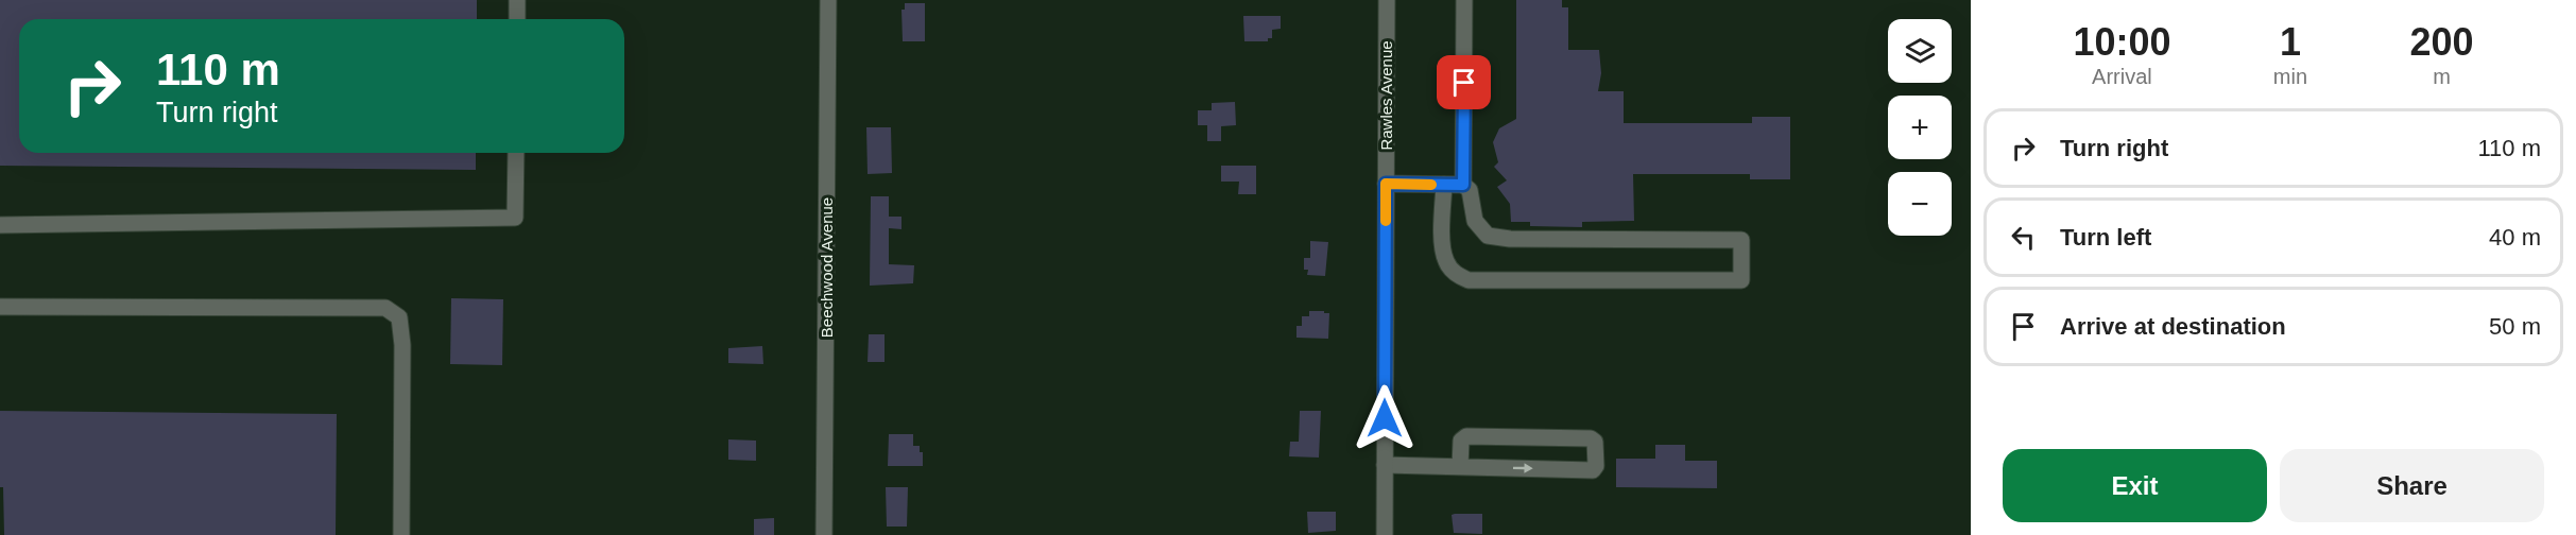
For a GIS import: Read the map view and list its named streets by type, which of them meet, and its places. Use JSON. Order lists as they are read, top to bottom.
{
  "streets": {
    "street": ["Rawles Avenue", "Beechwood Avenue"]
  },
  "page": {
    "eta": [
      "10:00",
      "Arrival",
      "1",
      "min",
      "200",
      "m"
    ],
    "map_buttons": ["+", "−"],
    "turn": ["110 m", "Turn right"],
    "list": [
      {
        "name": "Turn right",
        "value": "110 m"
      },
      {
        "name": "Turn left",
        "value": "40 m"
      },
      {
        "name": "Arrive at destination",
        "value": "50 m"
      }
    ],
    "buttons": ["Exit", "Share"]
  }
}
